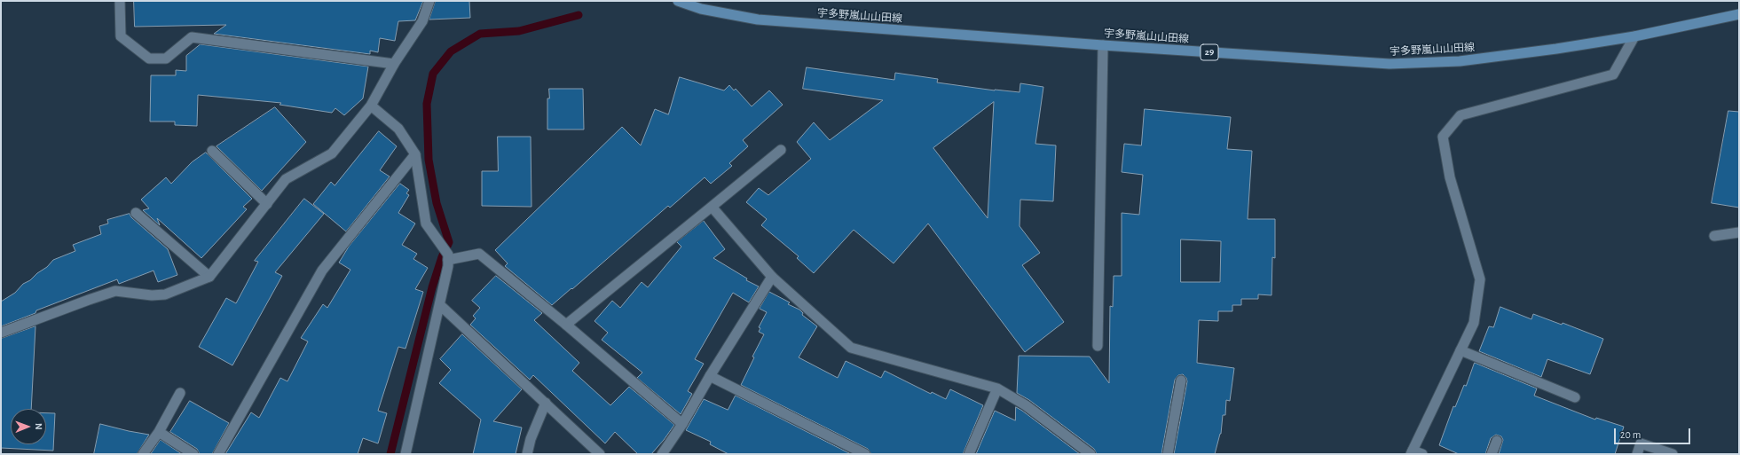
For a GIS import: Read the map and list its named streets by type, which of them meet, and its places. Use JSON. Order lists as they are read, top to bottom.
{
  "streets": {
    "main road": ["宇多野嵐山山田線", "29"]
  },
  "scale_bar": "20 m",
  "north": "right"
}
